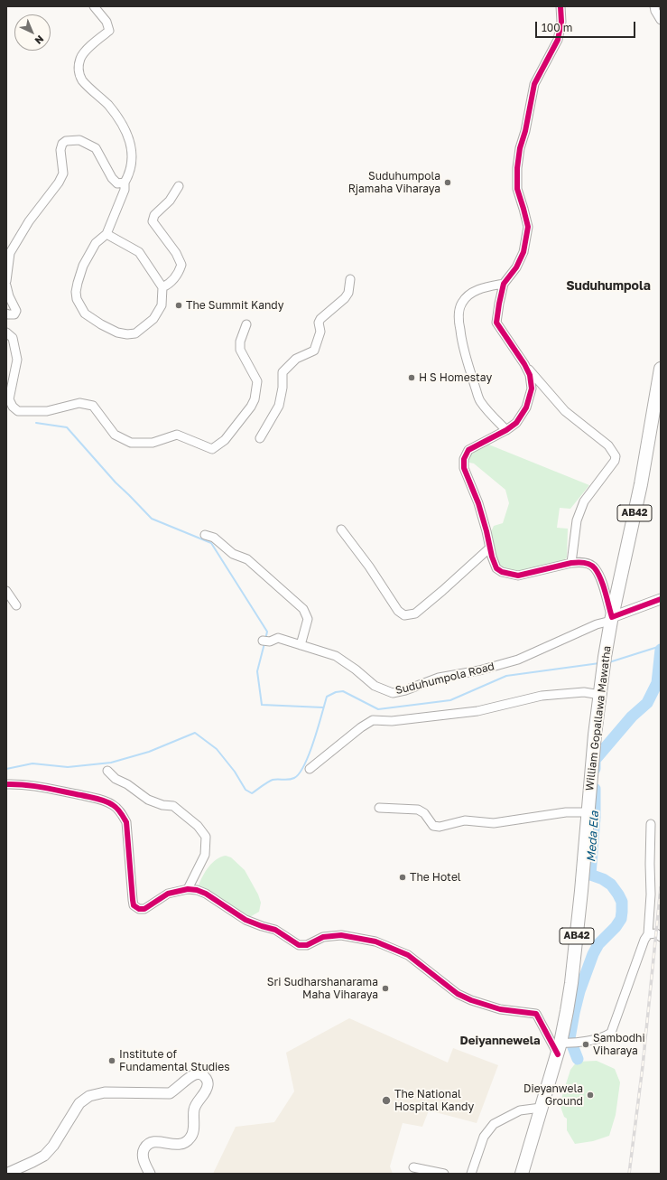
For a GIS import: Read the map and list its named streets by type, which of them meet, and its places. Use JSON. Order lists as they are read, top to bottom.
{
  "streets": {
    "main road": ["AB42", "William Gopallawa Mawatha"],
    "street": ["Suduhumpola Road"]
  },
  "crossings": [
    ["Suduhumpola Road", "William Gopallawa Mawatha"]
  ],
  "districts": ["Suduhumpola", "Deiyannewela"],
  "water": ["Meda Ela"],
  "places": [
    "Suduhumpola Rjamaha Viharaya",
    "The Summit Kandy",
    "H S Homestay",
    "The Hotel",
    "Sri Sudharshanarama Maha Viharaya",
    "Sambodhi Viharaya",
    "Institute of Fundamental Studies",
    "Dieyanwela Ground",
    "The National Hospital Kandy"
  ],
  "scale_bar": "100 m",
  "north": "bottom right"
}
